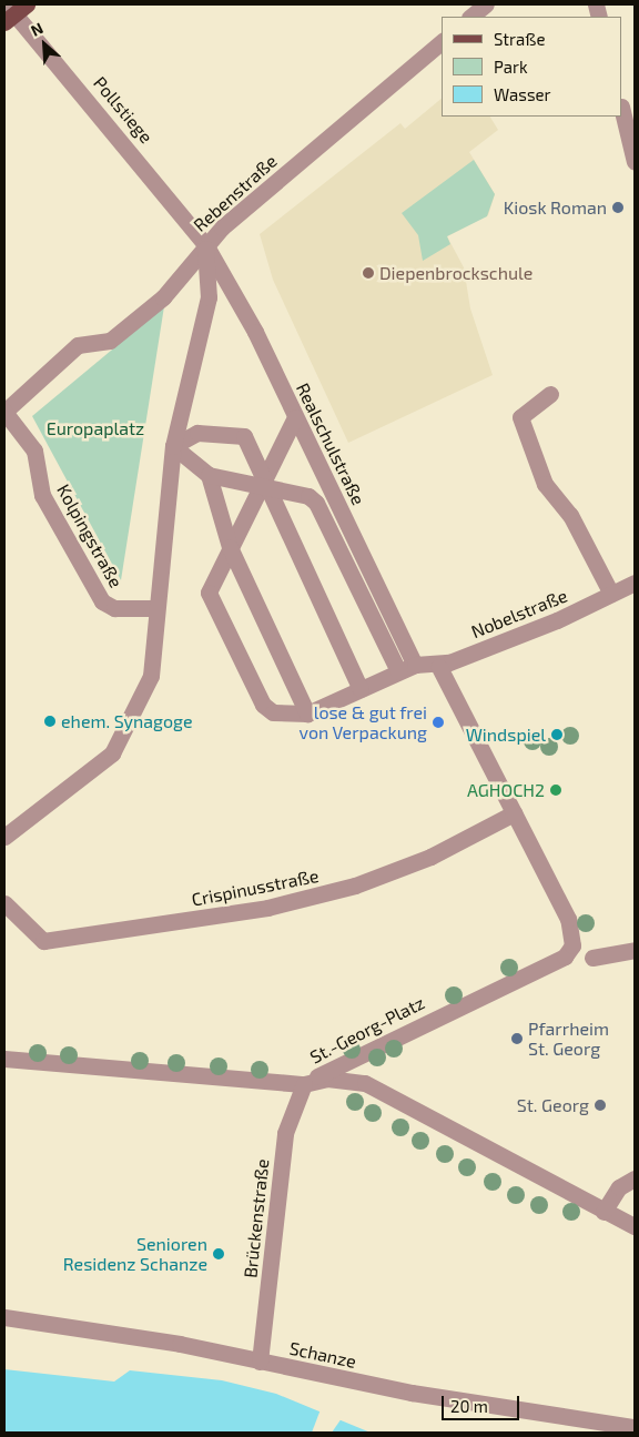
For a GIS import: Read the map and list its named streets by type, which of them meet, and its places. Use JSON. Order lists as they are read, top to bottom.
{
  "streets": {
    "street": [
      "Pollstiege",
      "Rebenstraße",
      "Realschulstraße",
      "Kolpingstraße",
      "Nobelstraße",
      "Crispinusstraße",
      "St.-Georg-Platz",
      "Brückenstraße",
      "Schanze"
    ]
  },
  "crossings": [
    ["Pollstiege", "Rebenstraße"],
    ["Pollstiege", "Realschulstraße"],
    ["Rebenstraße", "Realschulstraße"],
    ["Rebenstraße", "Kolpingstraße"],
    ["Realschulstraße", "Nobelstraße"],
    ["Crispinusstraße", "St.-Georg-Platz"],
    ["St.-Georg-Platz", "Brückenstraße"],
    ["Brückenstraße", "Schanze"]
  ],
  "parks": ["Europaplatz"],
  "places": [
    "Kiosk Roman",
    "Diepenbrockschule",
    "ehem. Synagoge",
    "lose & gut frei von Verpackung",
    "Windspiel",
    "AGHOCH2",
    "Pfarrheim St. Georg",
    "St. Georg",
    "Senioren Residenz Schanze"
  ],
  "legend": ["Straße", "Park", "Wasser"],
  "scale_bar": "20 m",
  "north": "top left"
}
